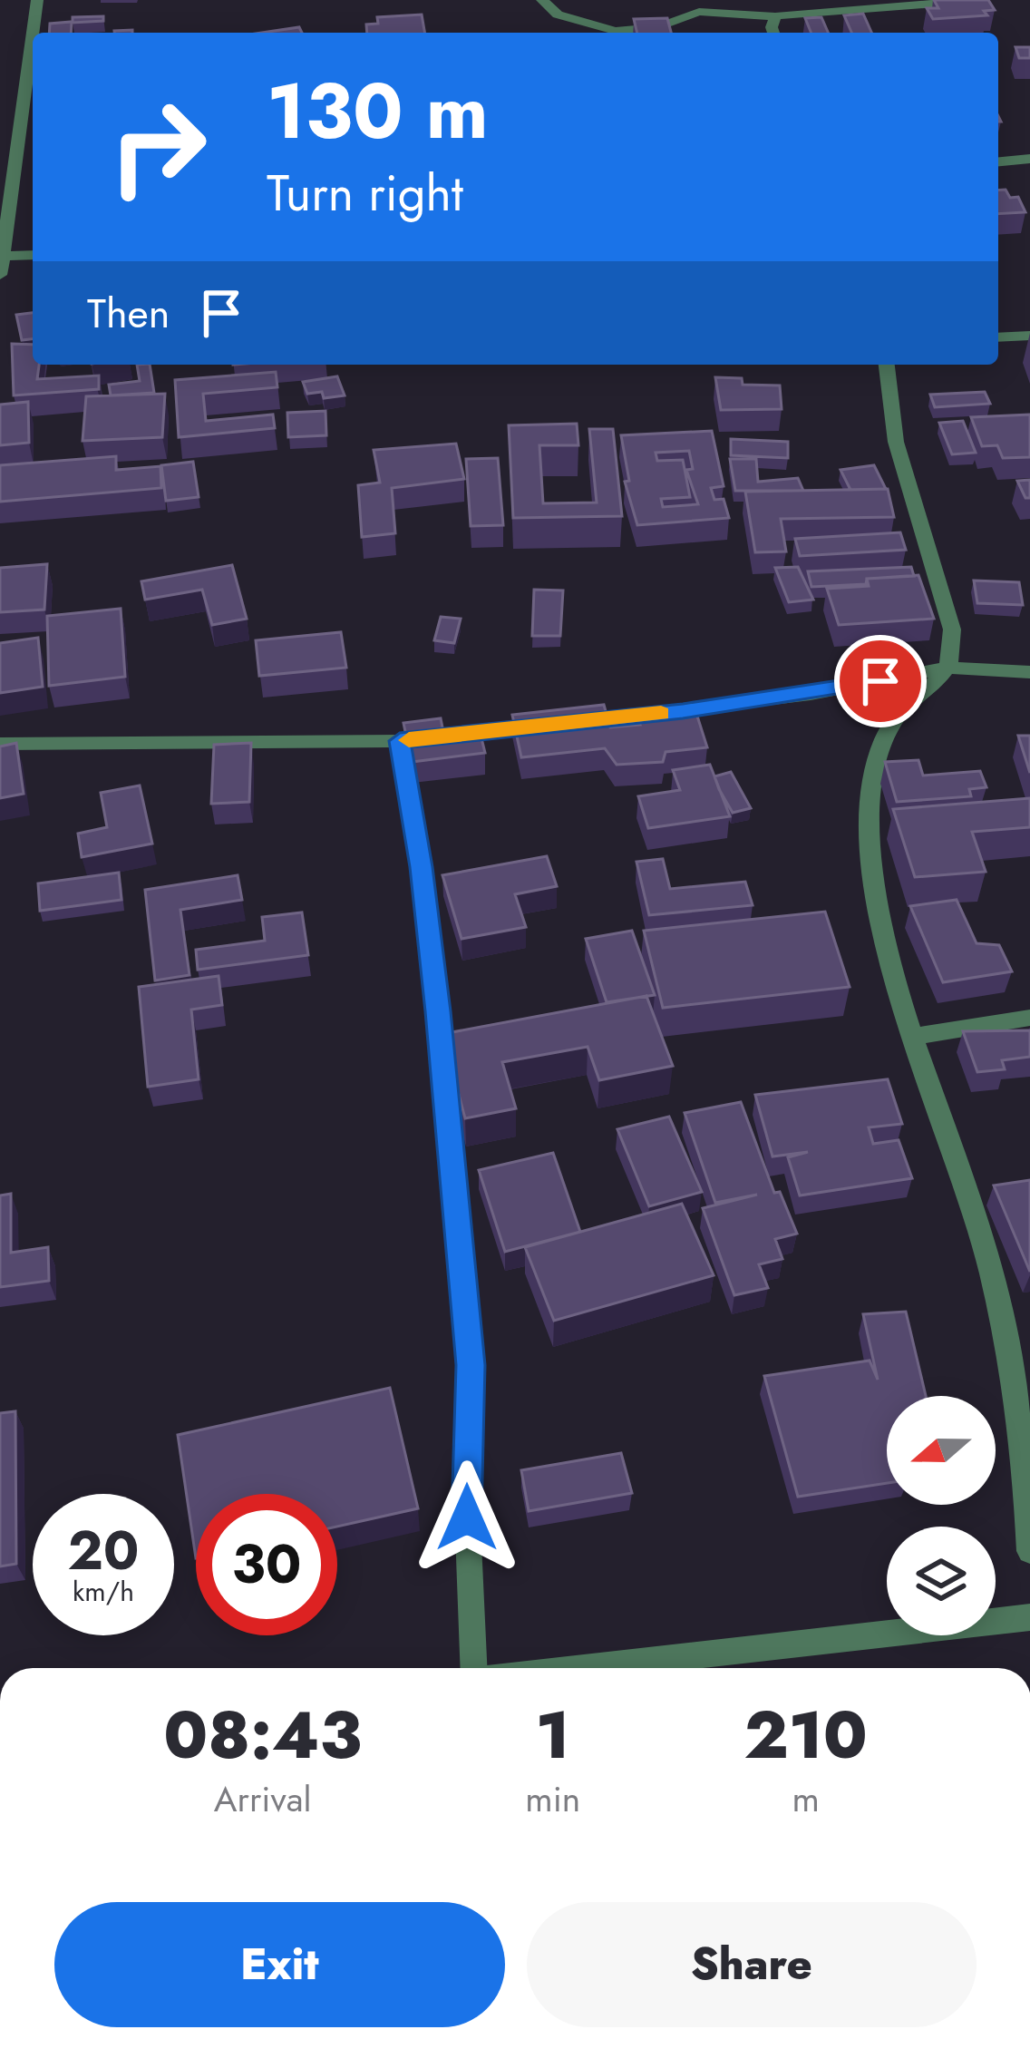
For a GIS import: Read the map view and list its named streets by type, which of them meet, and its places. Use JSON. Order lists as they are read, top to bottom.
{
  "north": "left",
  "page": {
    "turn": ["130 m", "Turn right"],
    "then": "Then",
    "speed": "20 km/h",
    "limit": "30",
    "eta": [
      "08:43",
      "Arrival",
      "1",
      "min",
      "210",
      "m"
    ],
    "buttons": ["Exit", "Share"]
  }
}
